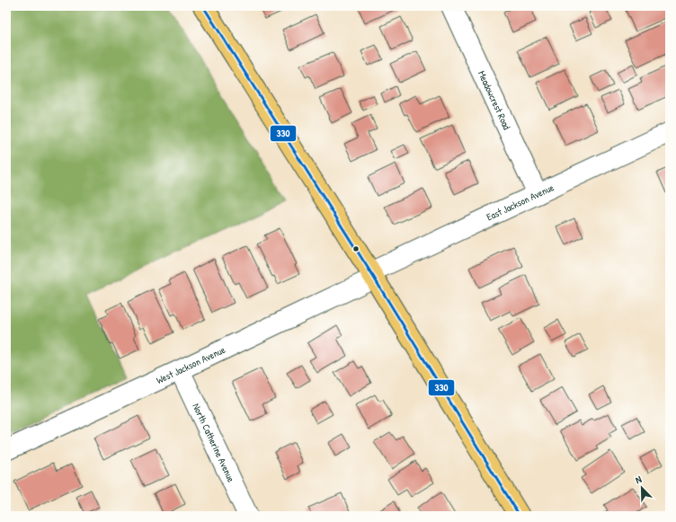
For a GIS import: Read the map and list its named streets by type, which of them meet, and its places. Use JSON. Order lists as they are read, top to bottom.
{
  "streets": {
    "street": [
      "Meadowcrest Road",
      "East Jackson Avenue",
      "West Jackson Avenue",
      "North Catherine Avenue"
    ]
  },
  "crossings": [
    ["Meadowcrest Road", "East Jackson Avenue"],
    ["East Jackson Avenue", "West Jackson Avenue"],
    ["West Jackson Avenue", "North Catherine Avenue"]
  ],
  "lines": ["transit line 330"],
  "north": "top left"
}
